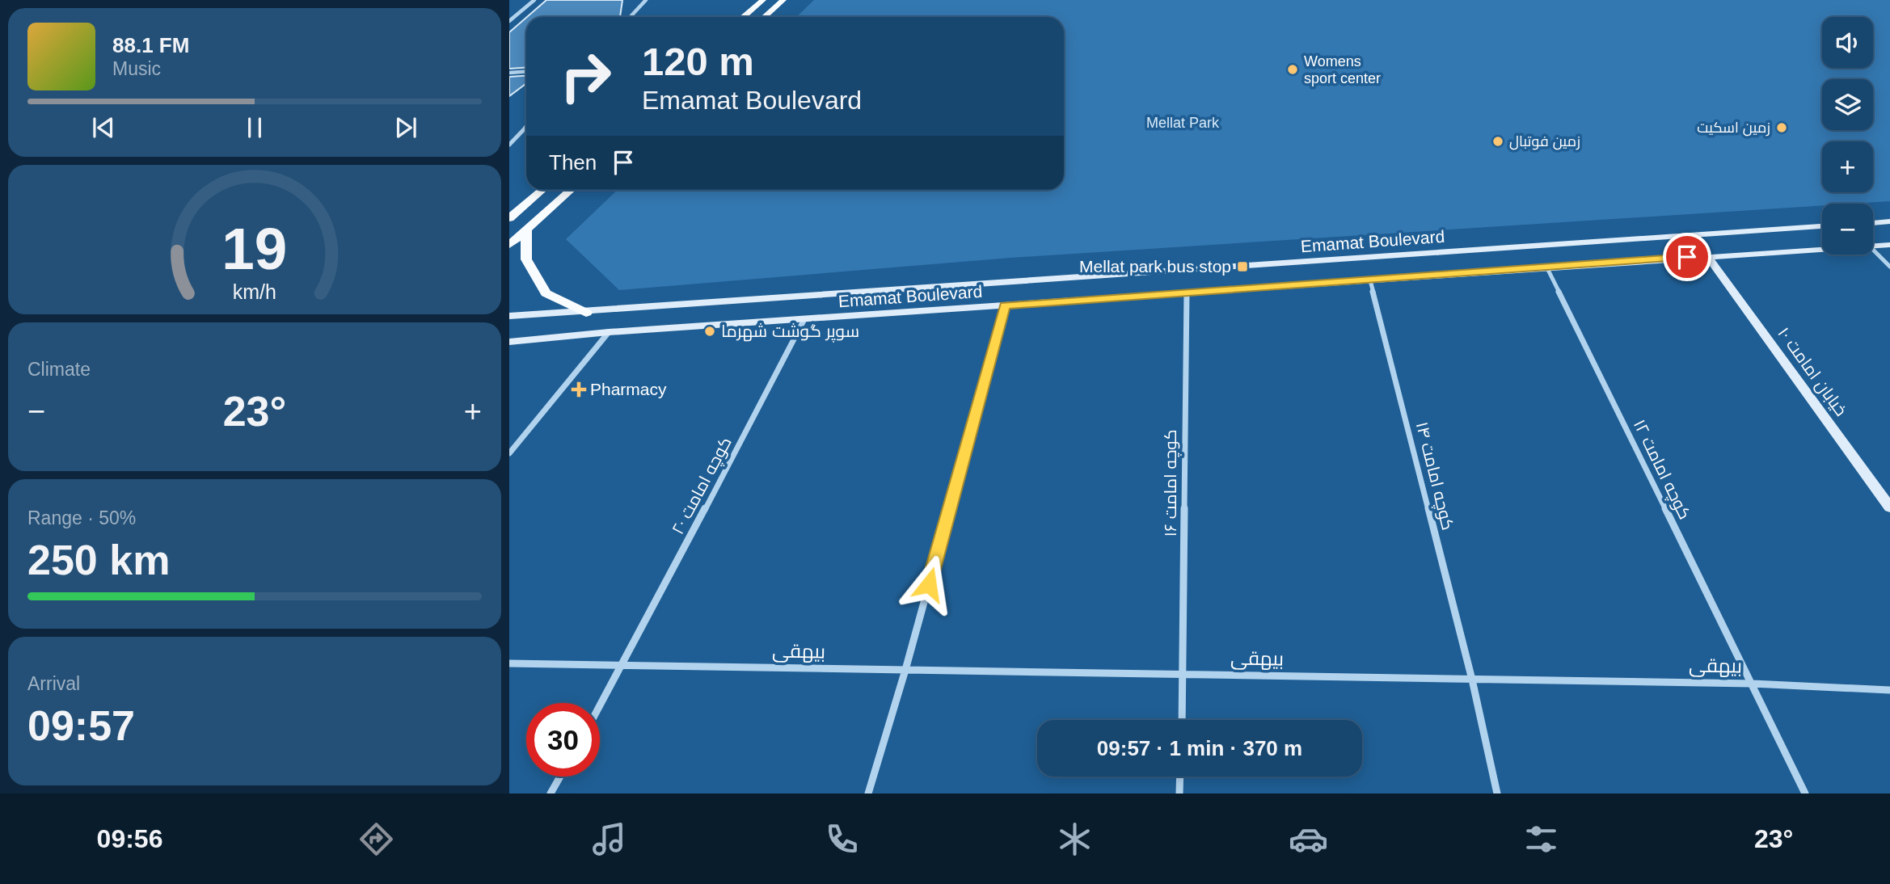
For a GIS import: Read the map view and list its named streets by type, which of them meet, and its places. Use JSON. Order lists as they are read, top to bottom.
{
  "streets": {
    "main road": ["Emamat Boulevard", "خیابان امامت ۱۰"],
    "street": [
      "کوچه امامت ۱۲",
      "کوچه امامت ۱۴",
      "کوچه امامت ۱۶",
      "کوچه امامت ۲۰",
      "بیهقی"
    ]
  },
  "crossings": [
    ["Emamat Boulevard", "خیابان امامت ۱۰"],
    ["Emamat Boulevard", "کوچه امامت ۱۲"],
    ["Emamat Boulevard", "کوچه امامت ۱۴"],
    ["Emamat Boulevard", "کوچه امامت ۱۶"],
    ["Emamat Boulevard", "کوچه امامت ۲۰"],
    ["کوچه امامت ۱۲", "بیهقی"],
    ["کوچه امامت ۱۴", "بیهقی"],
    ["کوچه امامت ۱۶", "بیهقی"],
    ["کوچه امامت ۲۰", "بیهقی"]
  ],
  "parks": ["Mellat Park"],
  "places": {
    "other": [
      "Womens sport center",
      "زمین اسکیت",
      "زمین فوتبال",
      "سوپر گوشت شهرما"
    ],
    "transit": ["Mellat park bus stop"],
    "health": ["Pharmacy"]
  },
  "page": {
    "map_buttons": ["+", "−"],
    "turn": ["120 m", "Emamat Boulevard"],
    "song": ["88.1 FM", "Music"],
    "then": "Then",
    "tile": [
      "Climate",
      ["Range · 50%", "250 km"],
      ["Arrival", "09:57"]
    ],
    "heat": ["−", "23°", "+"],
    "limit": "30",
    "trip": "09:57 · 1 min · 370 m",
    "tabs": ["09:56", "23°"],
    "gauge": ["19", "km/h"]
  }
}
